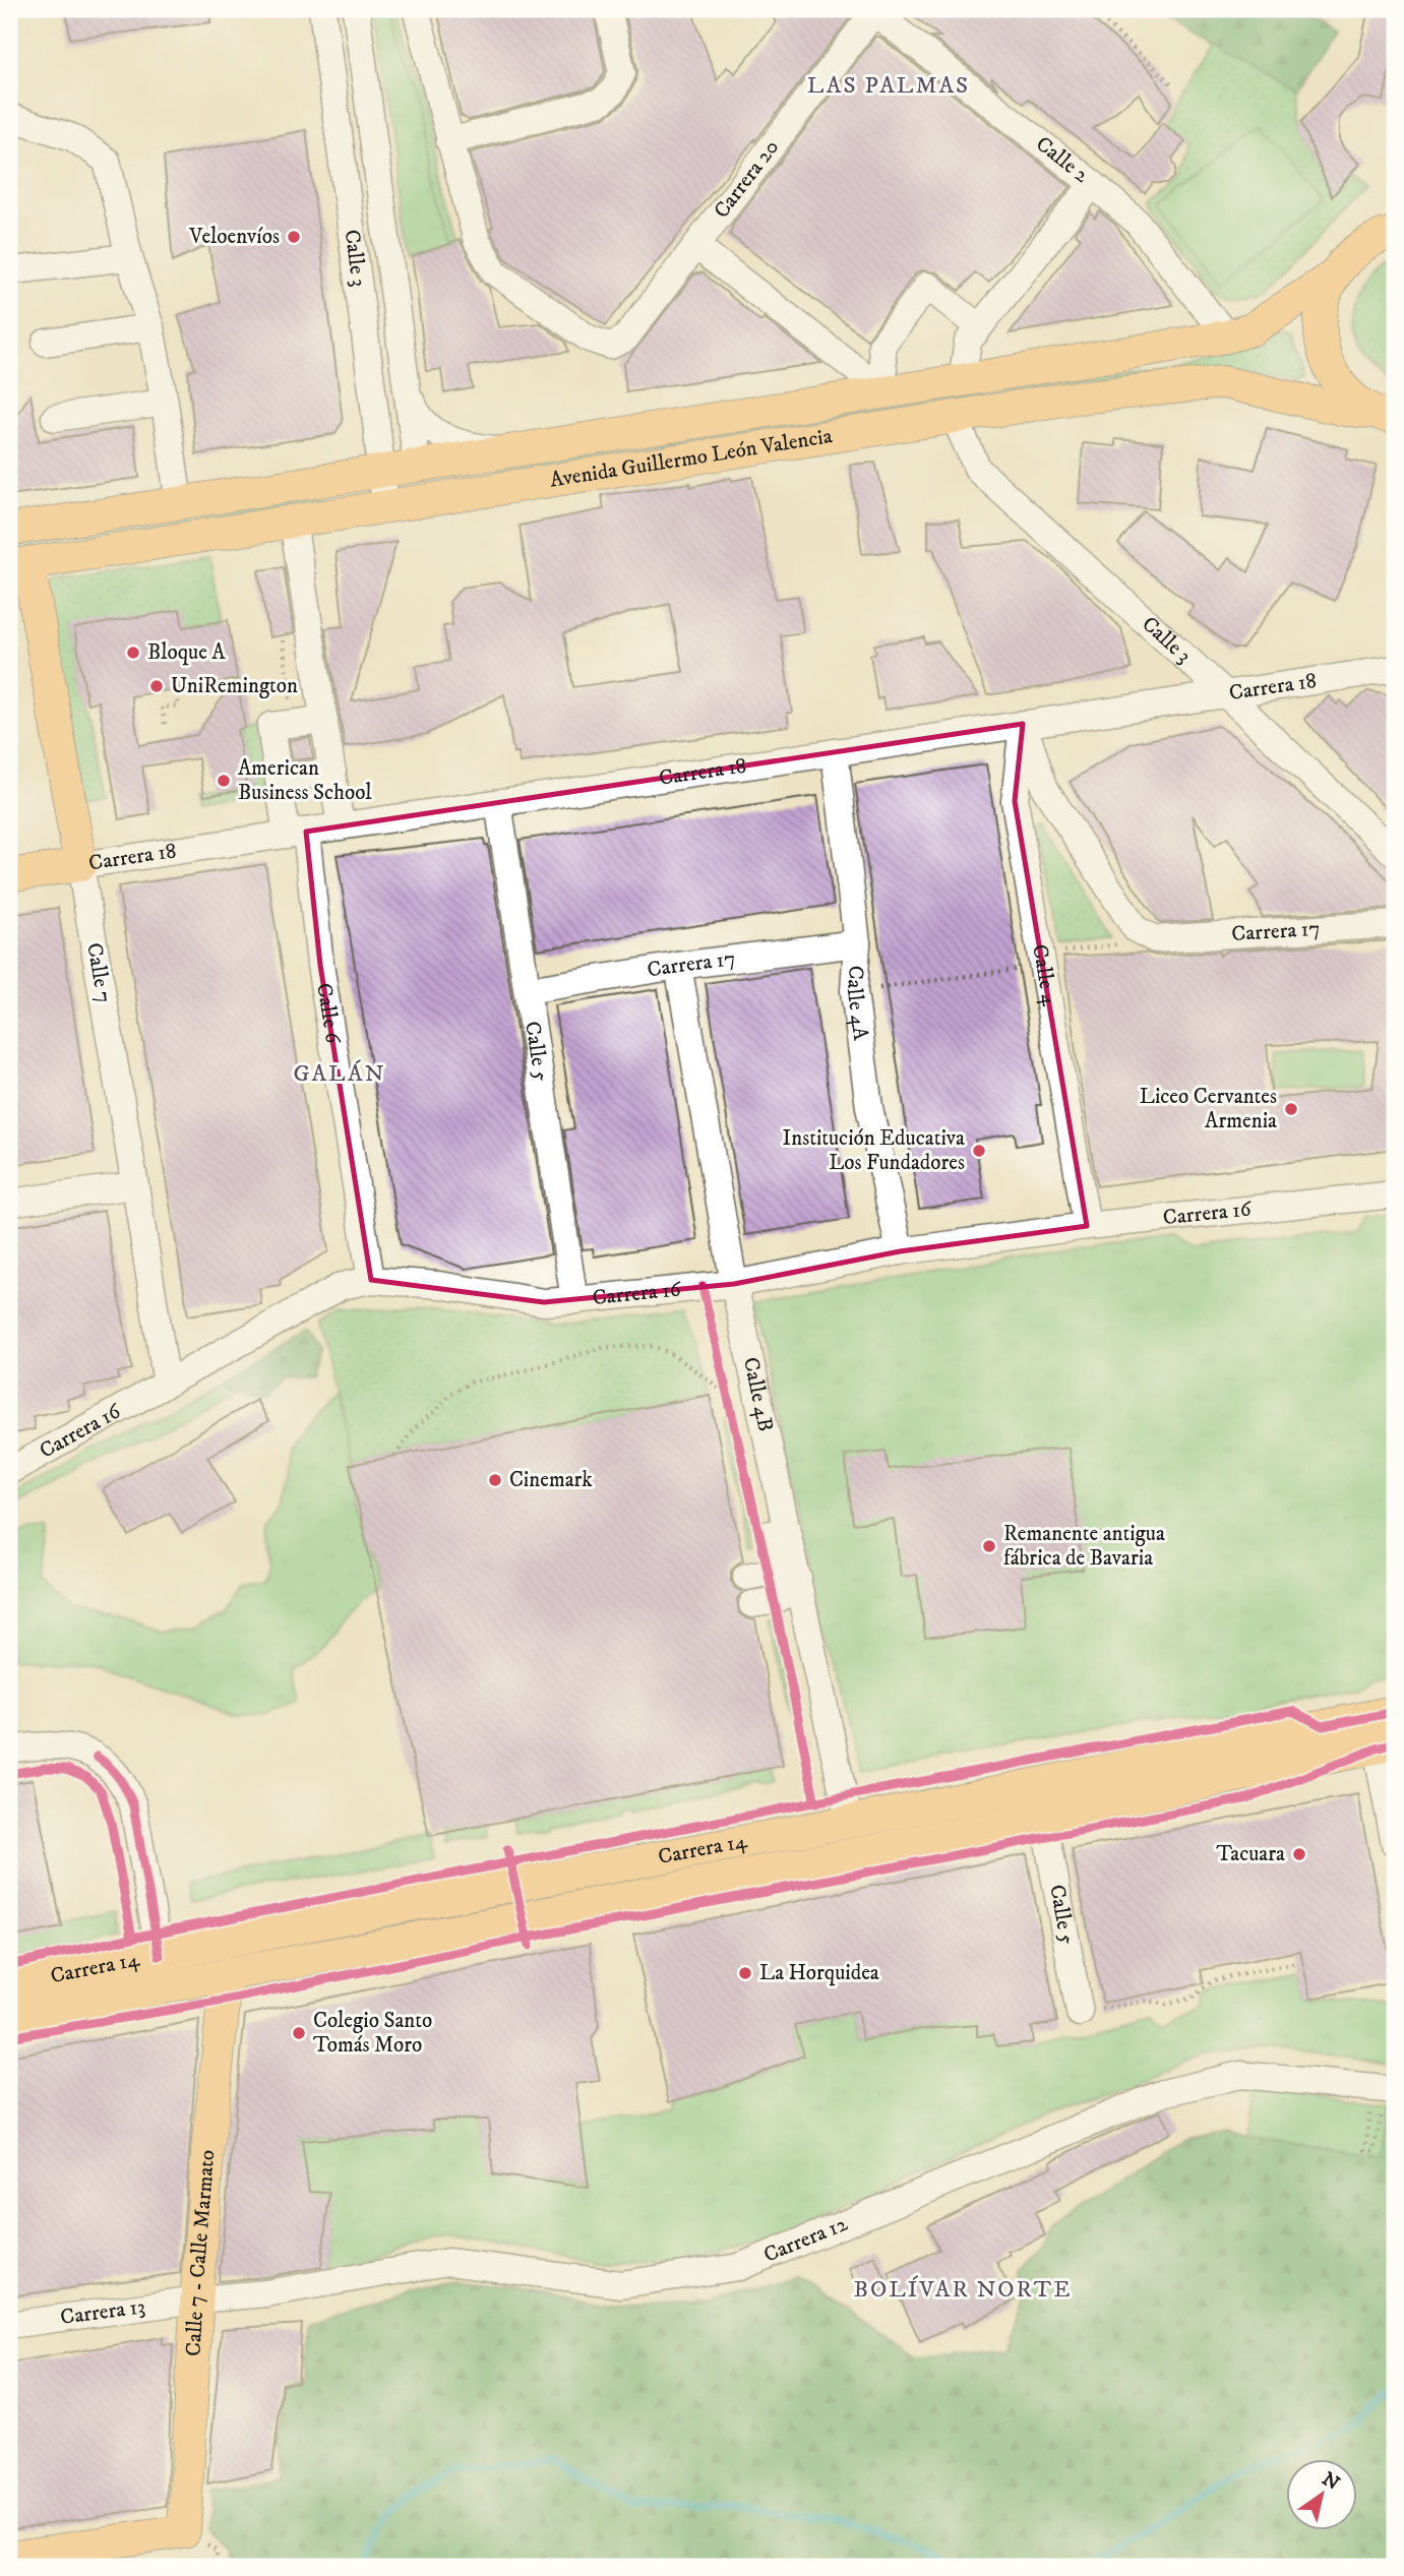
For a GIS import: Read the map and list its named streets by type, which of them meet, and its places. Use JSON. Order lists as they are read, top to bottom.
{
  "streets": {
    "main road": [
      "Avenida Guillermo León Valencia",
      "Carrera 18",
      "Calle 7",
      "Carrera 14",
      "Calle 7 - Calle Marmato"
    ],
    "street": [
      "Calle 2",
      "Carrera 20",
      "Calle 3",
      "Carrera 17",
      "Calle 4",
      "Calle 4A",
      "Calle 6",
      "Calle 5",
      "Carrera 16",
      "Calle 4B",
      "Carrera 12",
      "Carrera 13"
    ]
  },
  "crossings": [
    ["Calle 2", "Carrera 20"],
    ["Calle 2", "Avenida Guillermo León Valencia"],
    ["Calle 3", "Avenida Guillermo León Valencia"],
    ["Calle 3", "Carrera 18"],
    ["Avenida Guillermo León Valencia", "Calle 7"],
    ["Carrera 18", "Calle 7"],
    ["Carrera 18", "Calle 4"],
    ["Carrera 18", "Calle 4A"],
    ["Carrera 18", "Calle 6"],
    ["Carrera 18", "Calle 5"],
    ["Carrera 17", "Calle 4A"],
    ["Carrera 17", "Calle 5"],
    ["Carrera 17", "Calle 4B"],
    ["Calle 7", "Carrera 16"],
    ["Calle 4", "Carrera 16"],
    ["Calle 4A", "Carrera 16"],
    ["Calle 6", "Carrera 16"],
    ["Calle 5", "Carrera 16"],
    ["Calle 5", "Carrera 14"],
    ["Carrera 16", "Calle 4B"],
    ["Calle 4B", "Carrera 14"],
    ["Carrera 14", "Calle 7 - Calle Marmato"],
    ["Carrera 12", "Calle 7 - Calle Marmato"],
    ["Carrera 12", "Carrera 13"],
    ["Calle 7 - Calle Marmato", "Carrera 13"]
  ],
  "districts": ["LAS PALMAS", "GALÁN", "BOLÍVAR NORTE"],
  "places": [
    "Veloenvíos",
    "Bloque A",
    "UniRemington",
    "American Business School",
    "Liceo Cervantes Armenia",
    "Institución Educativa Los Fundadores",
    "Cinemark",
    "Remanente antigua fábrica de Bavaria",
    "Tacuara",
    "La Horquidea",
    "Colegio Santo Tomás Moro"
  ],
  "north": "top right"
}
